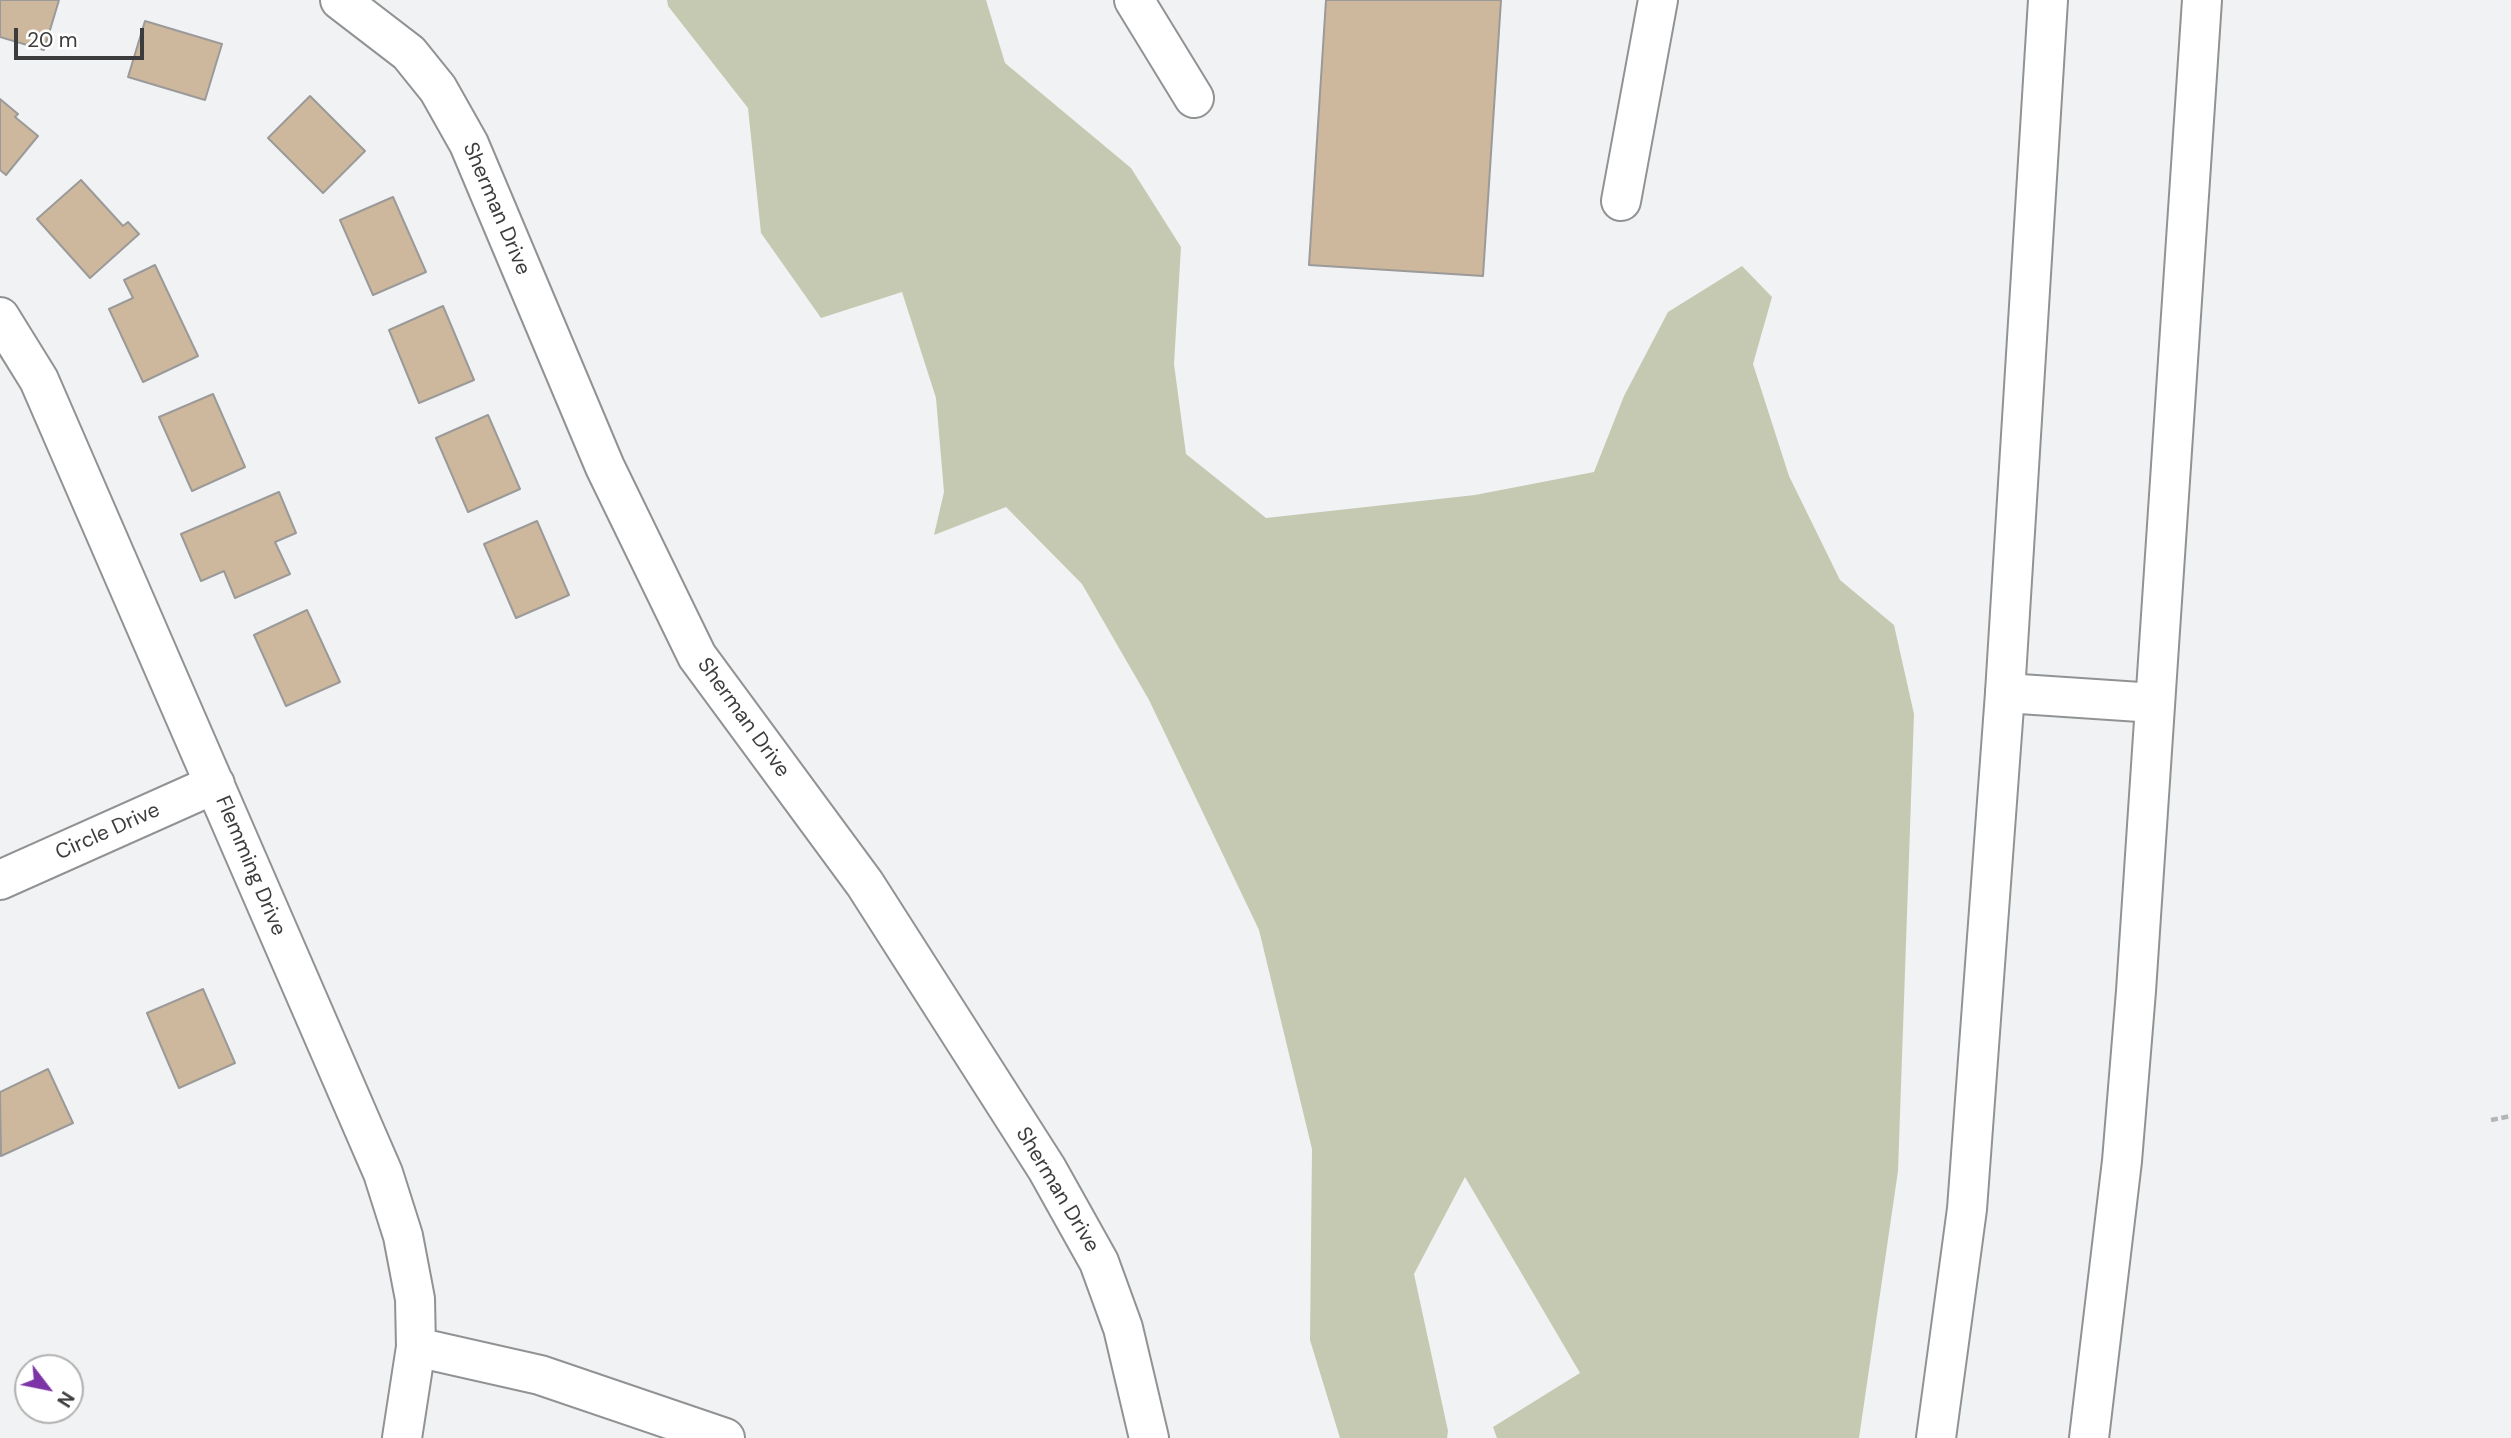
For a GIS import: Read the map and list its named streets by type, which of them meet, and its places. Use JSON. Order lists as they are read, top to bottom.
{
  "streets": {
    "main road": ["Sherman Drive", "Circle Drive", "Flemming Drive"]
  },
  "crossings": [
    ["Circle Drive", "Flemming Drive"]
  ],
  "scale_bar": "20 m",
  "north": "bottom right"
}
